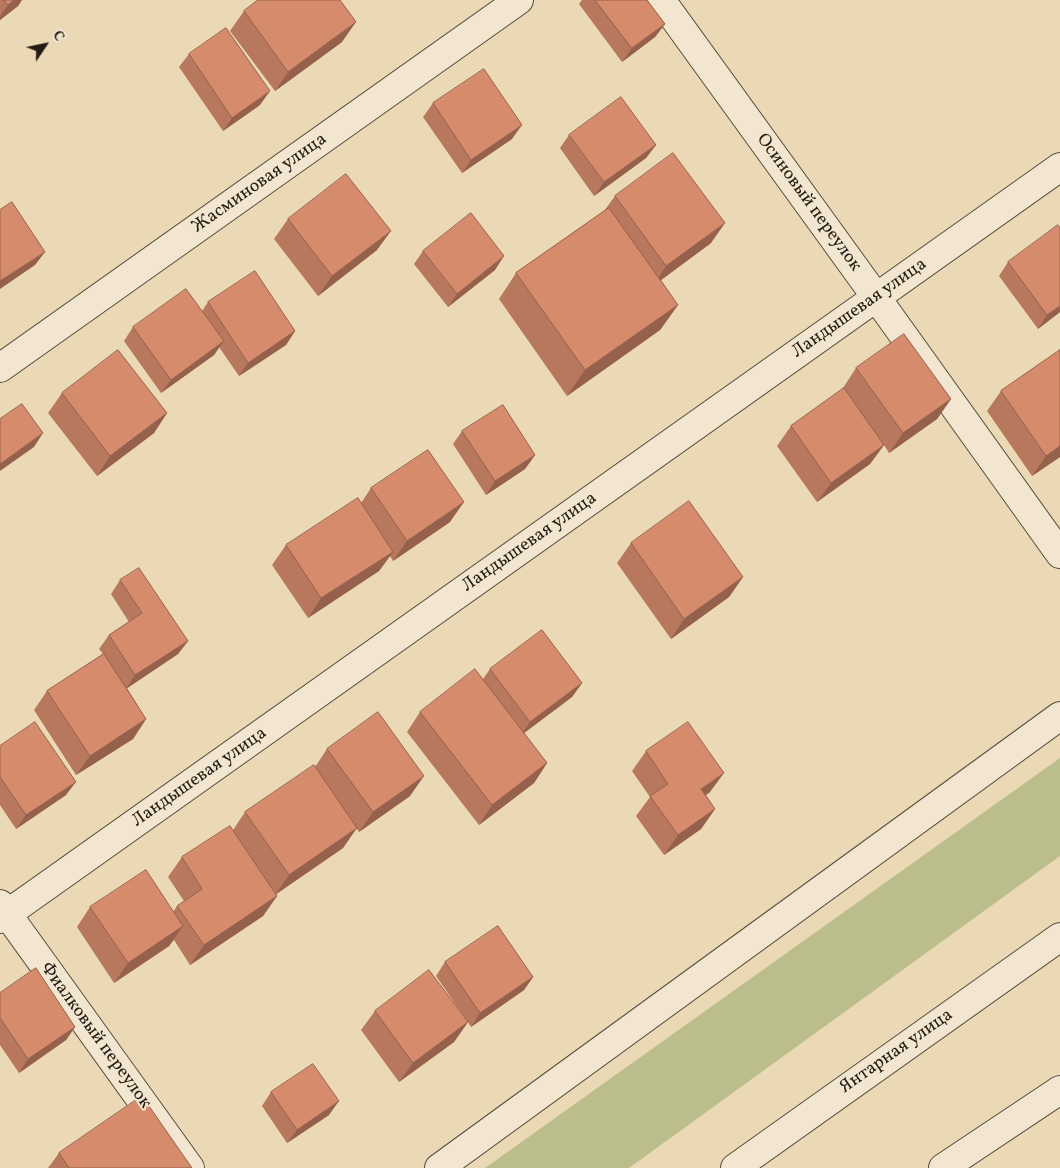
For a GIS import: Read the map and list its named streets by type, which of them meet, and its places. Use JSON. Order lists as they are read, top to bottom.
{
  "streets": {
    "street": [
      "Жасминовая улица",
      "Осиновый переулок",
      "Ландышевая улица",
      "Фиалковый переулок",
      "Янтарная улица"
    ]
  },
  "crossings": [
    ["Осиновый переулок", "Ландышевая улица"],
    ["Ландышевая улица", "Фиалковый переулок"]
  ],
  "north": "top right"
}
